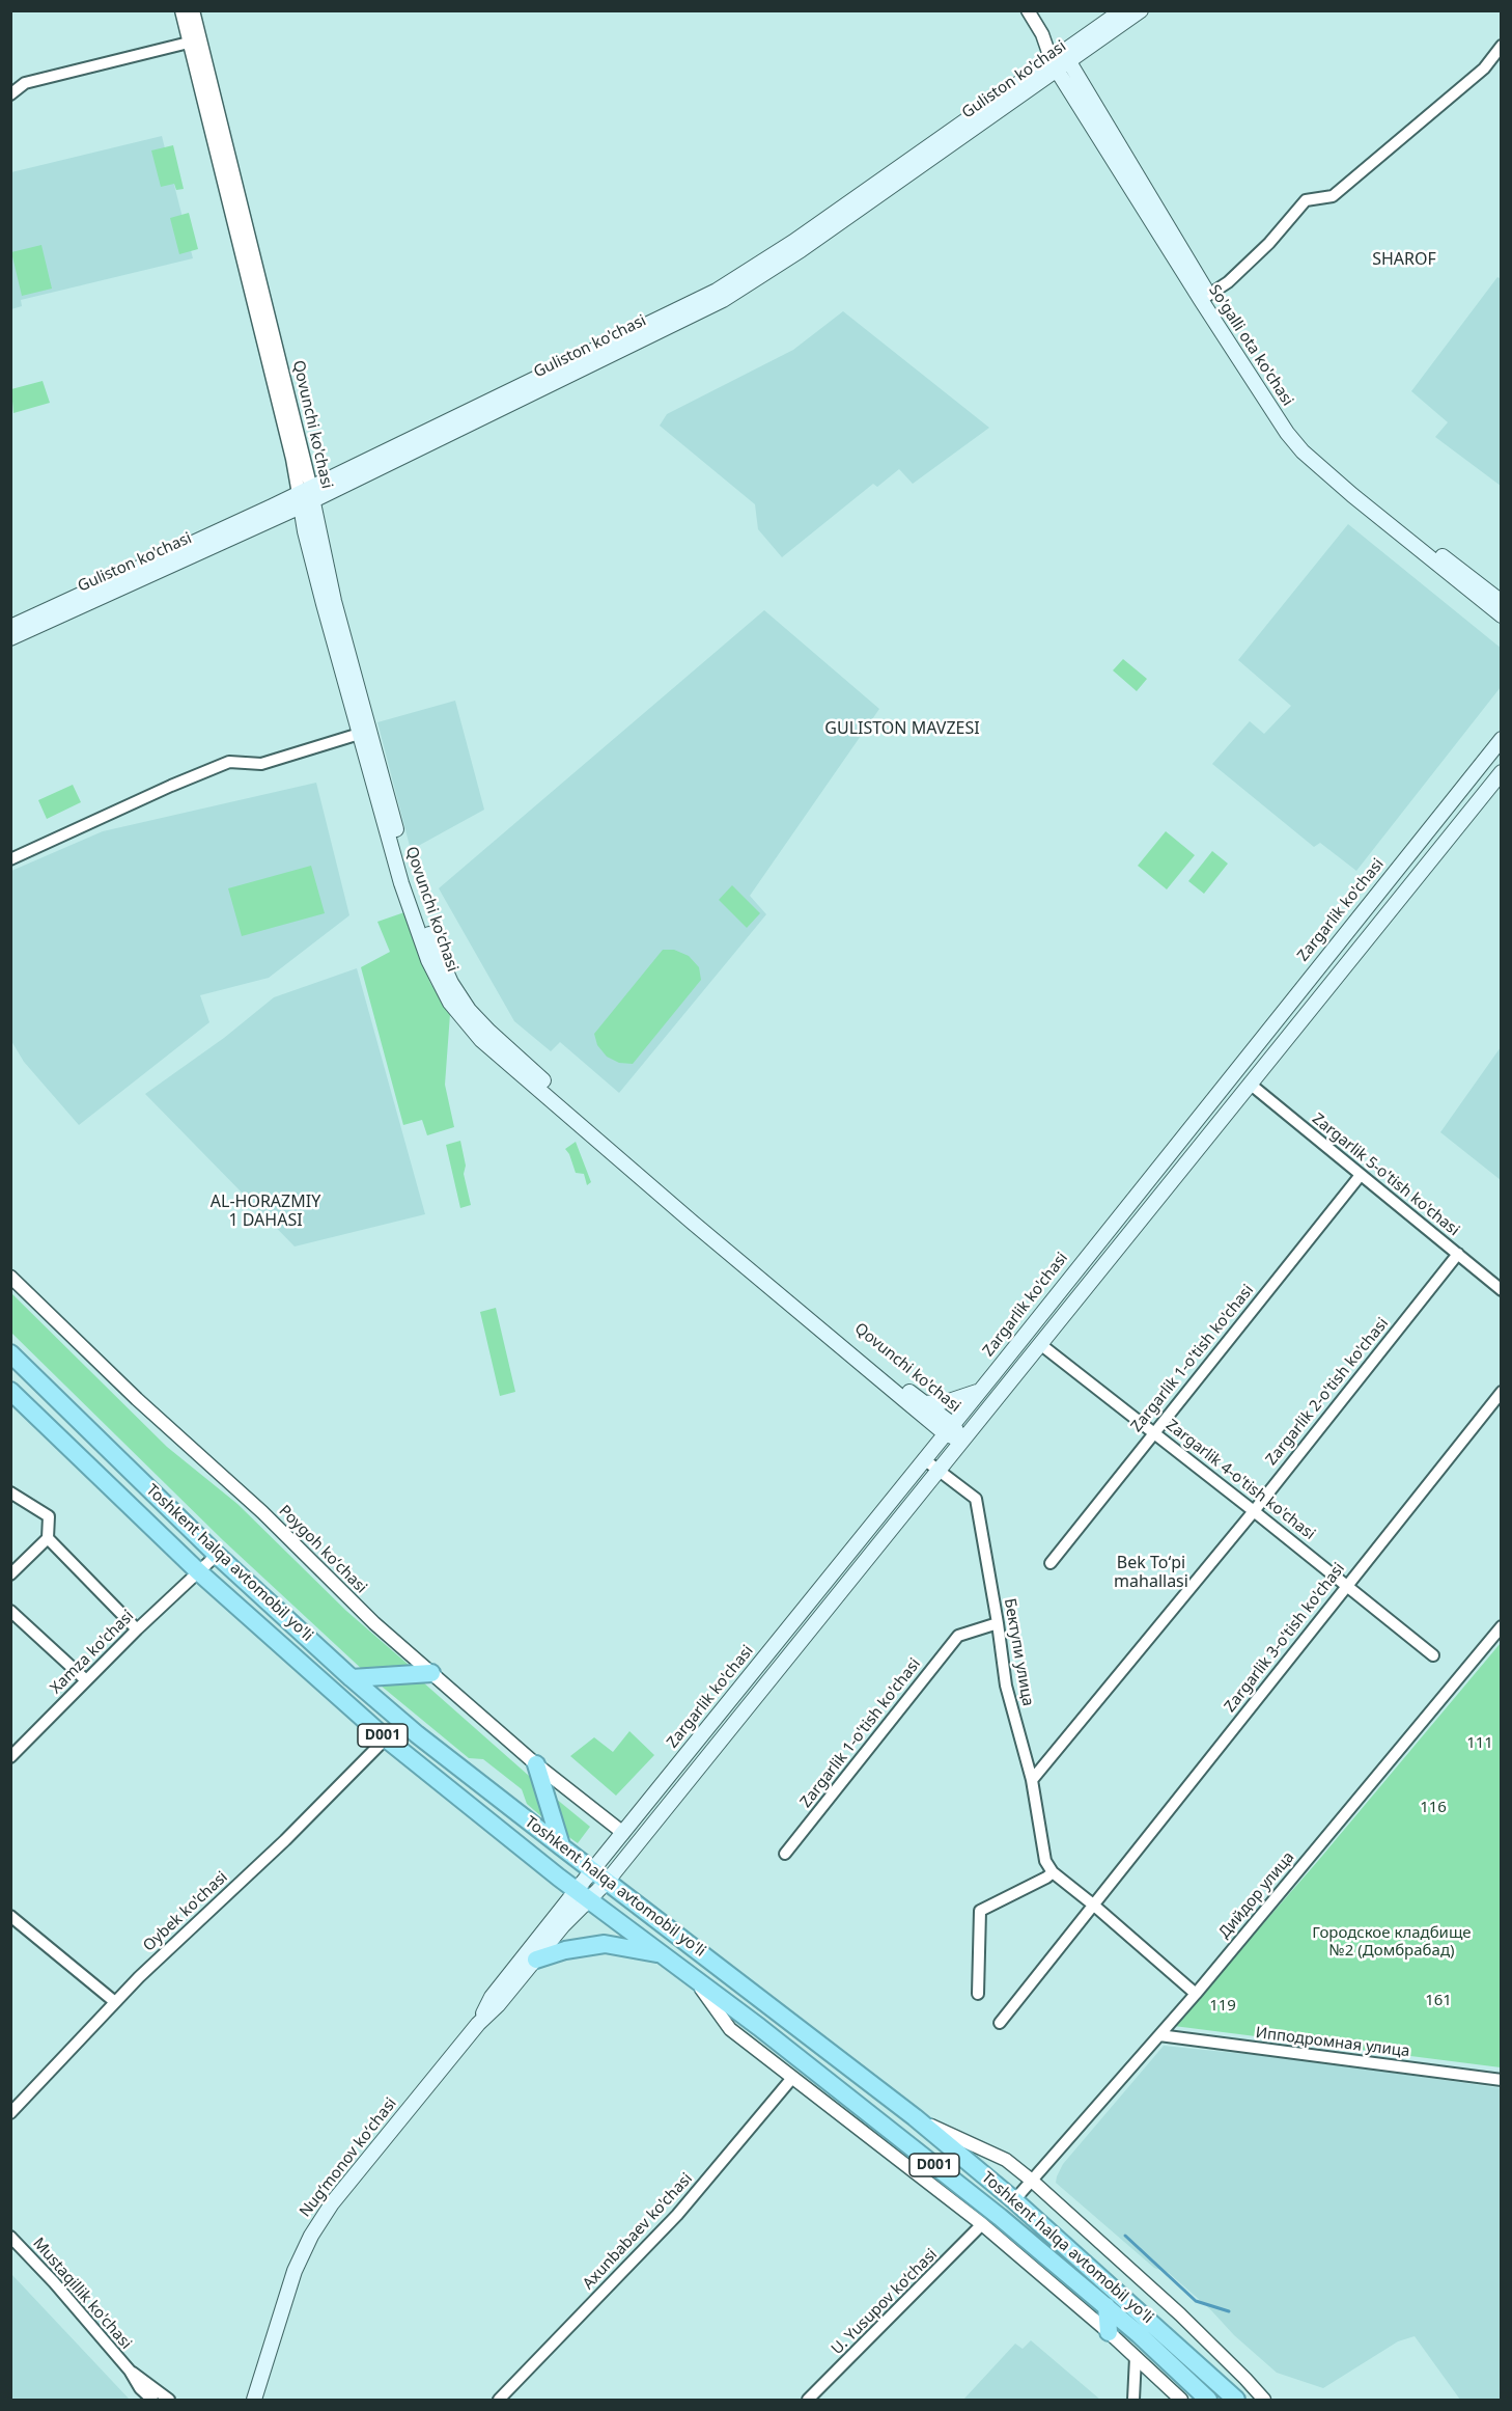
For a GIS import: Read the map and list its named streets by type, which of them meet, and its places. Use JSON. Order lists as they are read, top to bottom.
{
  "streets": {
    "highway": ["Toshkent halqa avtomobil yo'li", "D001"],
    "main road": [
      "Guliston ko'chasi",
      "So'galli ota ko'chasi",
      "Qovunchi ko'chasi",
      "Zargarlik ko'chasi",
      "Zargarlik 4-o'tish ko'chasi",
      "Nugʻmonov koʻchasi"
    ],
    "street": [
      "Zargarlik 5-o'tish ko'chasi",
      "Zargarlik 1-o'tish ko'chasi",
      "Zargarlik 2-o'tish ko'chasi",
      "Poygoh koʻchasi",
      "Zargarlik 3-o'tish ko'chasi",
      "Xamza ko'chasi",
      "Бектупи улица",
      "Дийдор улица",
      "Oybek ko'chasi",
      "Ипподромная улица",
      "Axunbabaev ko'chasi",
      "Mustaqillik ko'chasi",
      "U. Yusupov ko‘chasi"
    ]
  },
  "crossings": [
    ["Guliston ko'chasi", "So'galli ota ko'chasi"],
    ["Guliston ko'chasi", "Qovunchi ko'chasi"],
    ["Qovunchi ko'chasi", "Zargarlik ko'chasi"],
    ["Zargarlik ko'chasi", "Zargarlik 4-o'tish ko'chasi"],
    ["Zargarlik ko'chasi", "Poygoh koʻchasi"],
    ["Zargarlik ko'chasi", "Toshkent halqa avtomobil yo'li"],
    ["Zargarlik ko'chasi", "Бектупи улица"],
    ["Zargarlik ko'chasi", "Nugʻmonov koʻchasi"],
    ["Zargarlik 5-o'tish ko'chasi", "Zargarlik 1-o'tish ko'chasi"],
    ["Zargarlik 5-o'tish ko'chasi", "Zargarlik 2-o'tish ko'chasi"],
    ["Zargarlik 1-o'tish ko'chasi", "Zargarlik 4-o'tish ko'chasi"],
    ["Zargarlik 1-o'tish ko'chasi", "Бектупи улица"],
    ["Zargarlik 2-o'tish ko'chasi", "Zargarlik 4-o'tish ko'chasi"],
    ["Zargarlik 2-o'tish ko'chasi", "Бектупи улица"],
    ["Zargarlik 4-o'tish ko'chasi", "Zargarlik 3-o'tish ko'chasi"],
    ["Toshkent halqa avtomobil yo'li", "Xamza ko'chasi"],
    ["Toshkent halqa avtomobil yo'li", "Дийдор улица"],
    ["Toshkent halqa avtomobil yo'li", "Oybek ko'chasi"],
    ["Toshkent halqa avtomobil yo'li", "Nugʻmonov koʻchasi"],
    ["Дийдор улица", "Ипподромная улица"]
  ],
  "districts": [
    "SHAROF",
    "GULISTON MAVZESI",
    "AL-HORAZMIY 1 DAHASI",
    "Bek Toʻpi mahallasi"
  ],
  "parks": [
    "111",
    "116",
    "Городское кладбище №2 (Домбрабад)",
    "161",
    "119"
  ]
}
